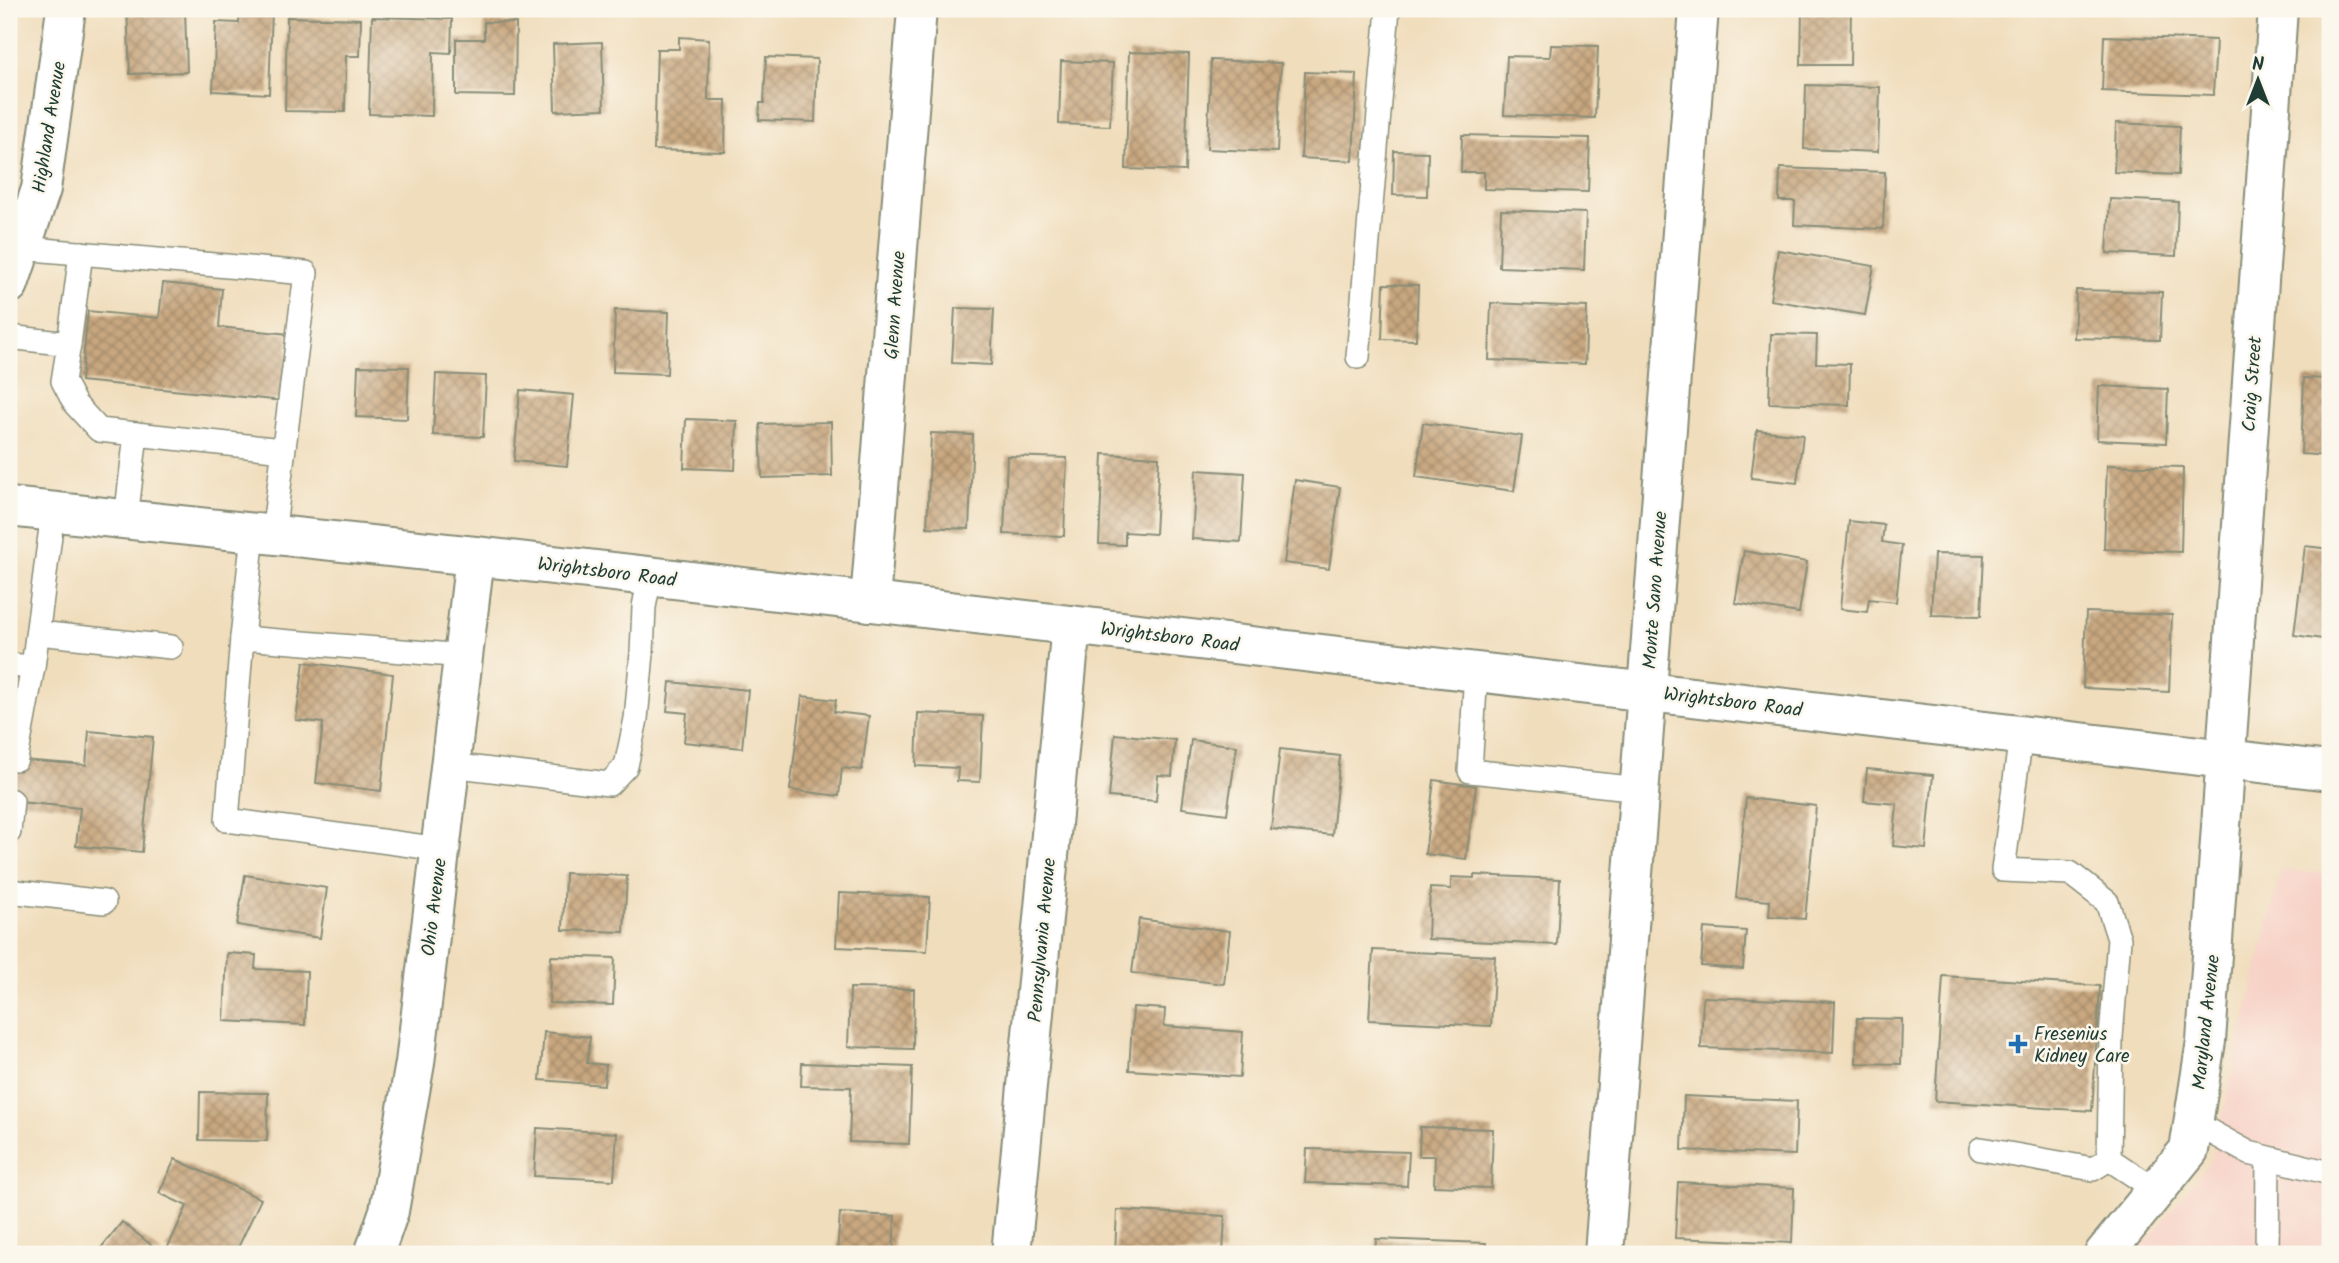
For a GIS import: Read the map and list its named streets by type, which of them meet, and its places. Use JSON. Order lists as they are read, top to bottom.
{
  "streets": {
    "street": [
      "Highland Avenue",
      "Glenn Avenue",
      "Craig Street",
      "Wrightsboro Road",
      "Monte Sano Avenue",
      "Ohio Avenue",
      "Pennsylvania Avenue",
      "Maryland Avenue"
    ]
  },
  "crossings": [
    ["Glenn Avenue", "Wrightsboro Road"],
    ["Craig Street", "Wrightsboro Road"],
    ["Craig Street", "Maryland Avenue"],
    ["Wrightsboro Road", "Monte Sano Avenue"],
    ["Wrightsboro Road", "Ohio Avenue"],
    ["Wrightsboro Road", "Pennsylvania Avenue"],
    ["Wrightsboro Road", "Maryland Avenue"]
  ],
  "places": {
    "health": ["Fresenius Kidney Care"]
  },
  "north": "top"
}
